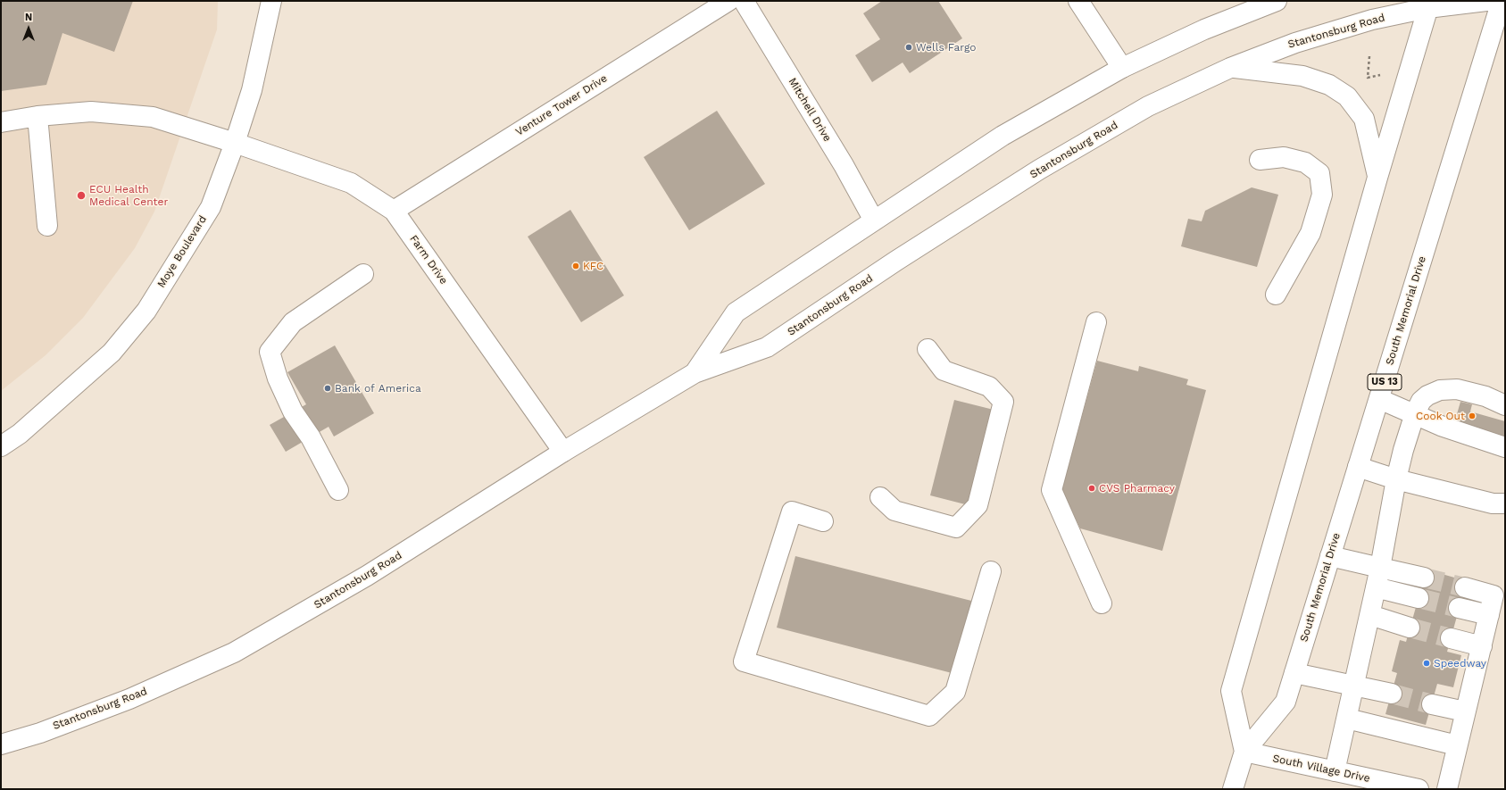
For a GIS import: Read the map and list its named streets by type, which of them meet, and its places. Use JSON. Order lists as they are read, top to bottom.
{
  "streets": {
    "main road": [
      "Stantonsburg Road",
      "Venture Tower Drive",
      "Mitchell Drive",
      "Moye Boulevard",
      "Farm Drive",
      "South Memorial Drive",
      "US 13",
      "South Village Drive"
    ]
  },
  "crossings": [
    ["Stantonsburg Road", "Mitchell Drive"],
    ["Stantonsburg Road", "Farm Drive"],
    ["Stantonsburg Road", "South Memorial Drive"],
    ["Venture Tower Drive", "Farm Drive"],
    ["Moye Boulevard", "Farm Drive"],
    ["South Memorial Drive", "South Village Drive"]
  ],
  "places": [
    "Wells Fargo",
    "ECU Health Medical Center",
    "KFC",
    "Bank of America",
    "Cook Out",
    "CVS Pharmacy",
    "Speedway"
  ],
  "north": "top"
}
